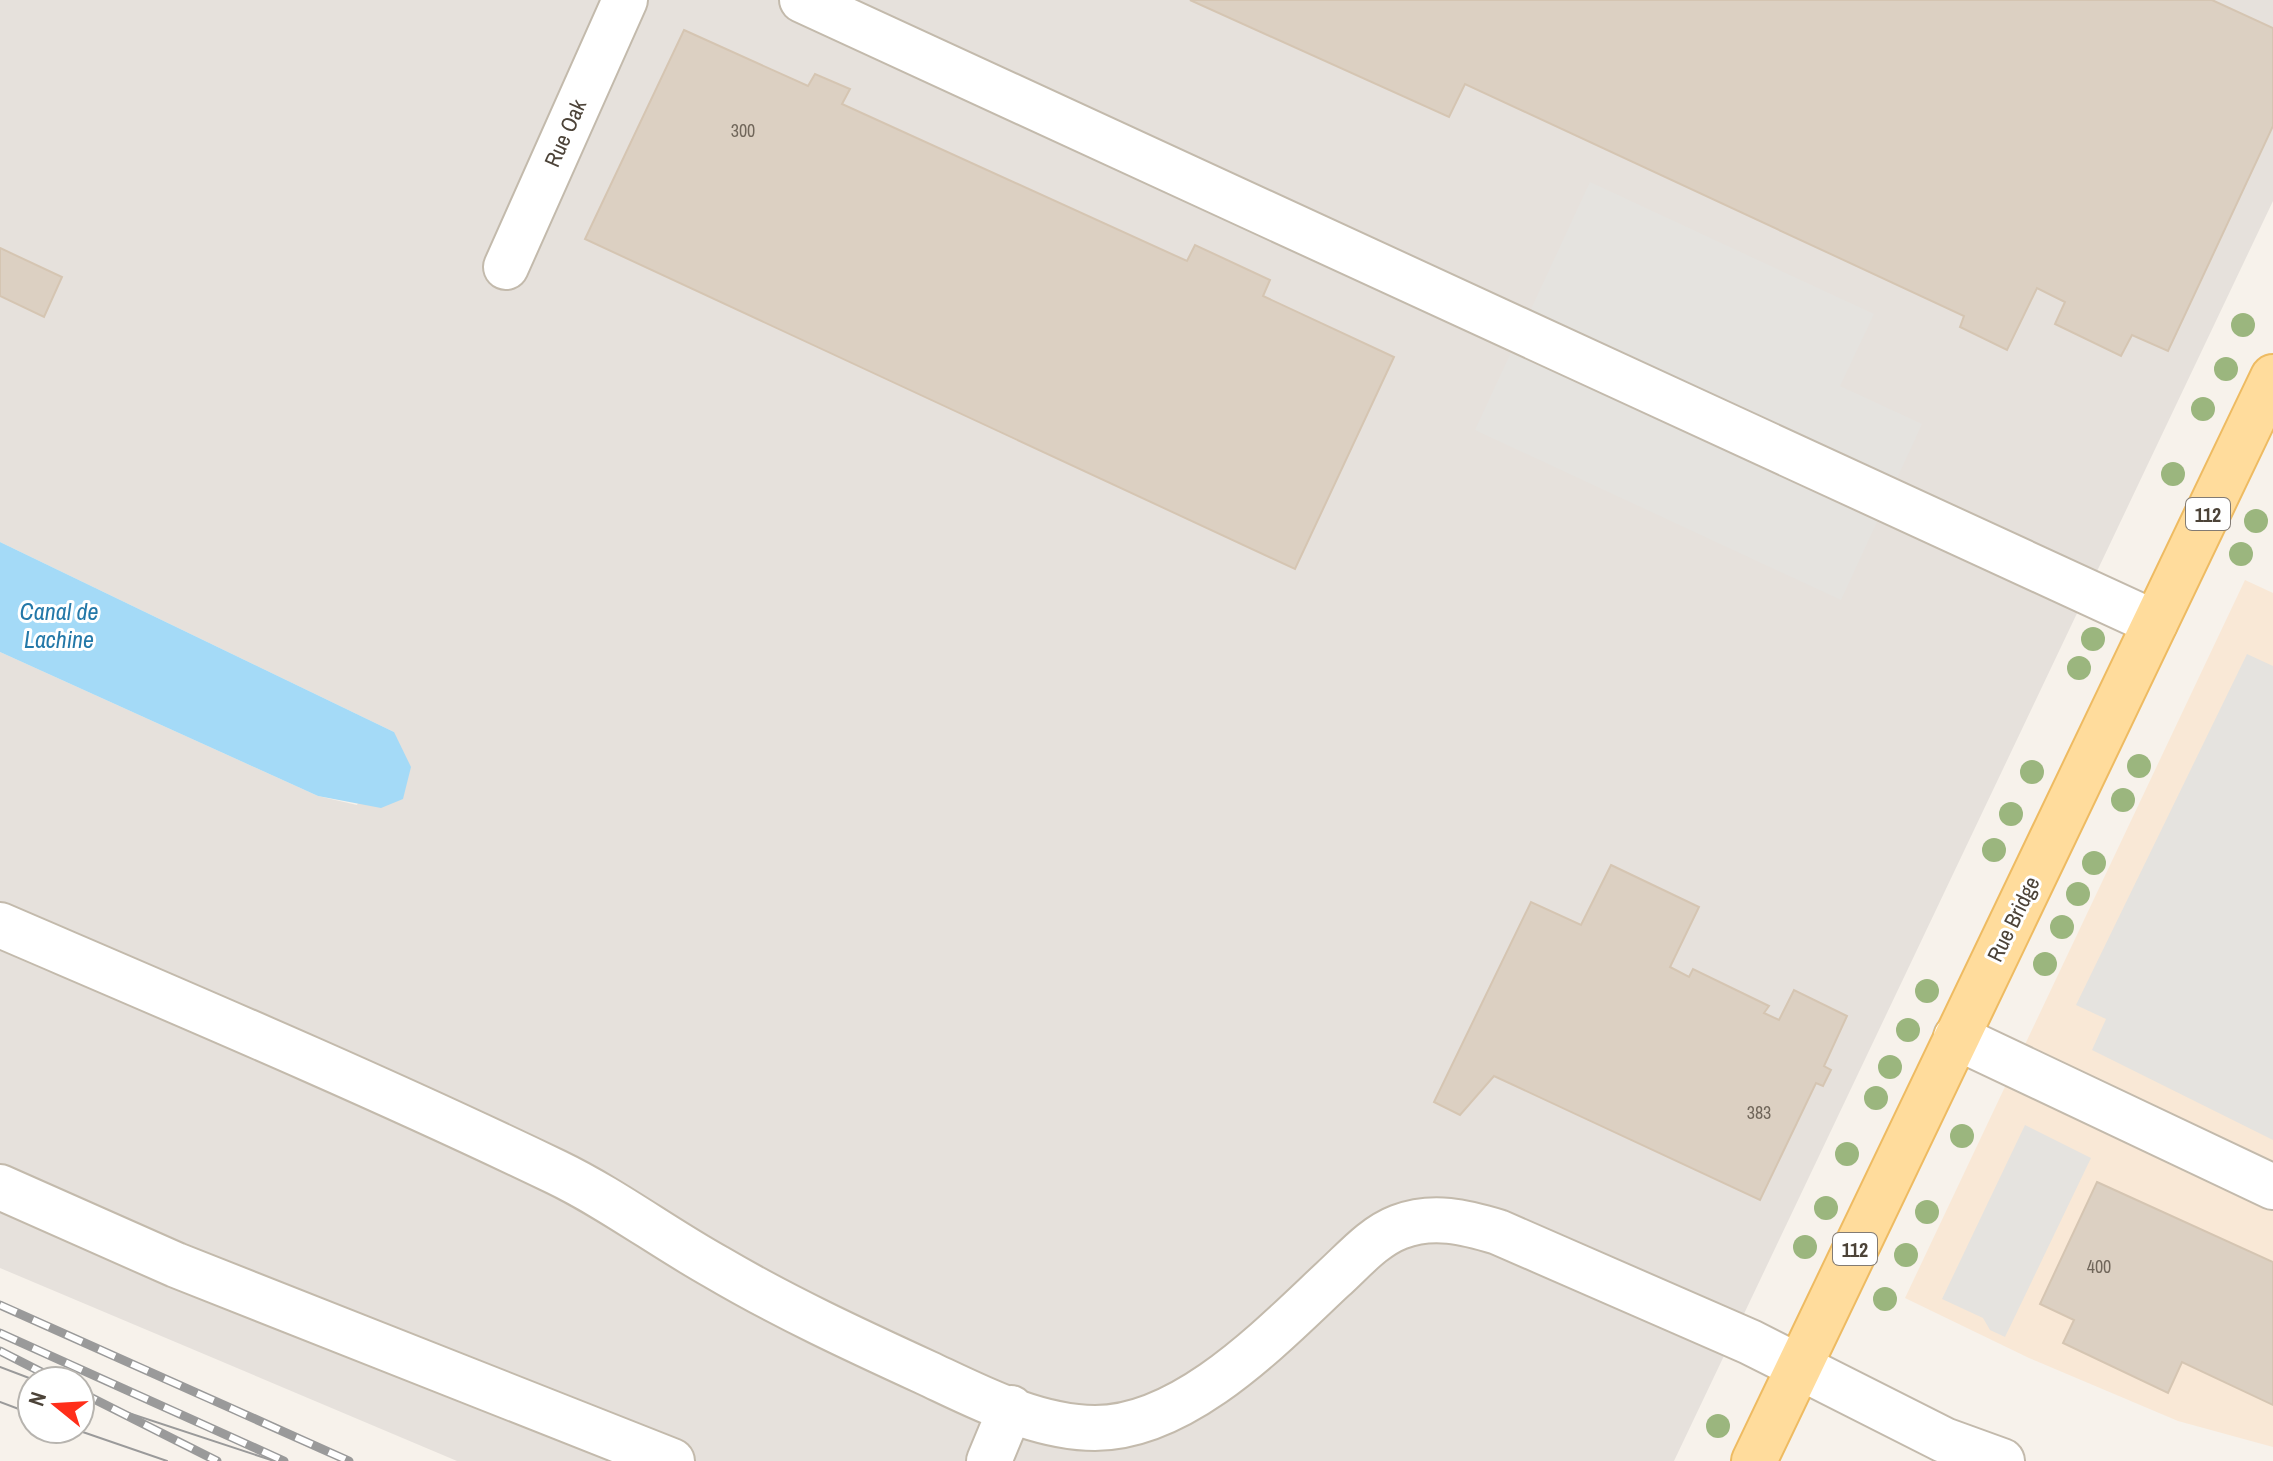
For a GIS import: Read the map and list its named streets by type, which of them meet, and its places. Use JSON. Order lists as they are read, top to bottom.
{
  "streets": {
    "main road": ["112", "Rue Bridge"],
    "street": ["Rue Oak"]
  },
  "water": ["Canal de Lachine"],
  "house_numbers": ["300", "383", "400"],
  "north": "left"
}
